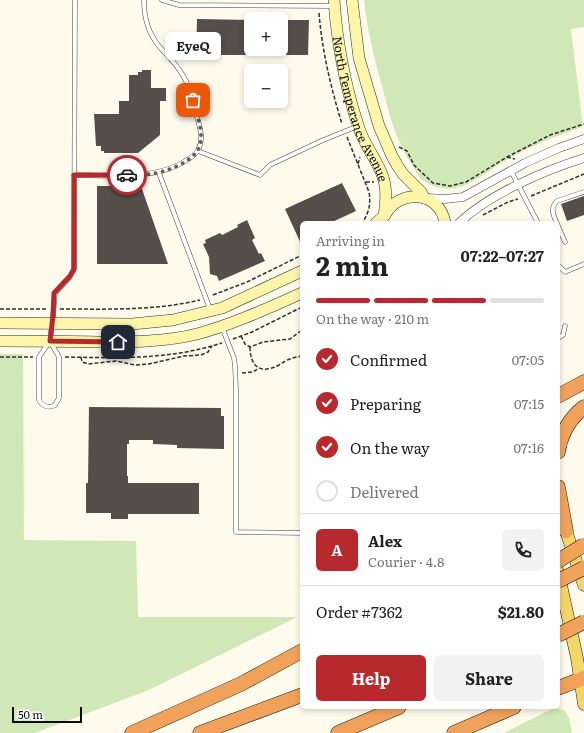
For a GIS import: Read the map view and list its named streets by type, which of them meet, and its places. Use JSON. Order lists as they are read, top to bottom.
{
  "streets": {
    "street": ["North Temperance Avenue"]
  },
  "places": ["EyeQ"],
  "scale_bar": "50 m",
  "page": {
    "map_buttons": ["+", "−"],
    "bubble": "EyeQ",
    "heading": ["2 min", "Arriving in", "07:22–07:27"],
    "panel": [
      "Alex",
      "Courier · 4.8",
      "Order #7362",
      "$21.80"
    ],
    "bar": "On the way · 210 m",
    "list": [
      ["Confirmed", "07:05"],
      ["Preparing", "07:15"],
      ["On the way", "07:16"],
      "Delivered"
    ],
    "round": "A",
    "buttons": ["Help", "Share"],
    "scale": "50 m"
  }
}
